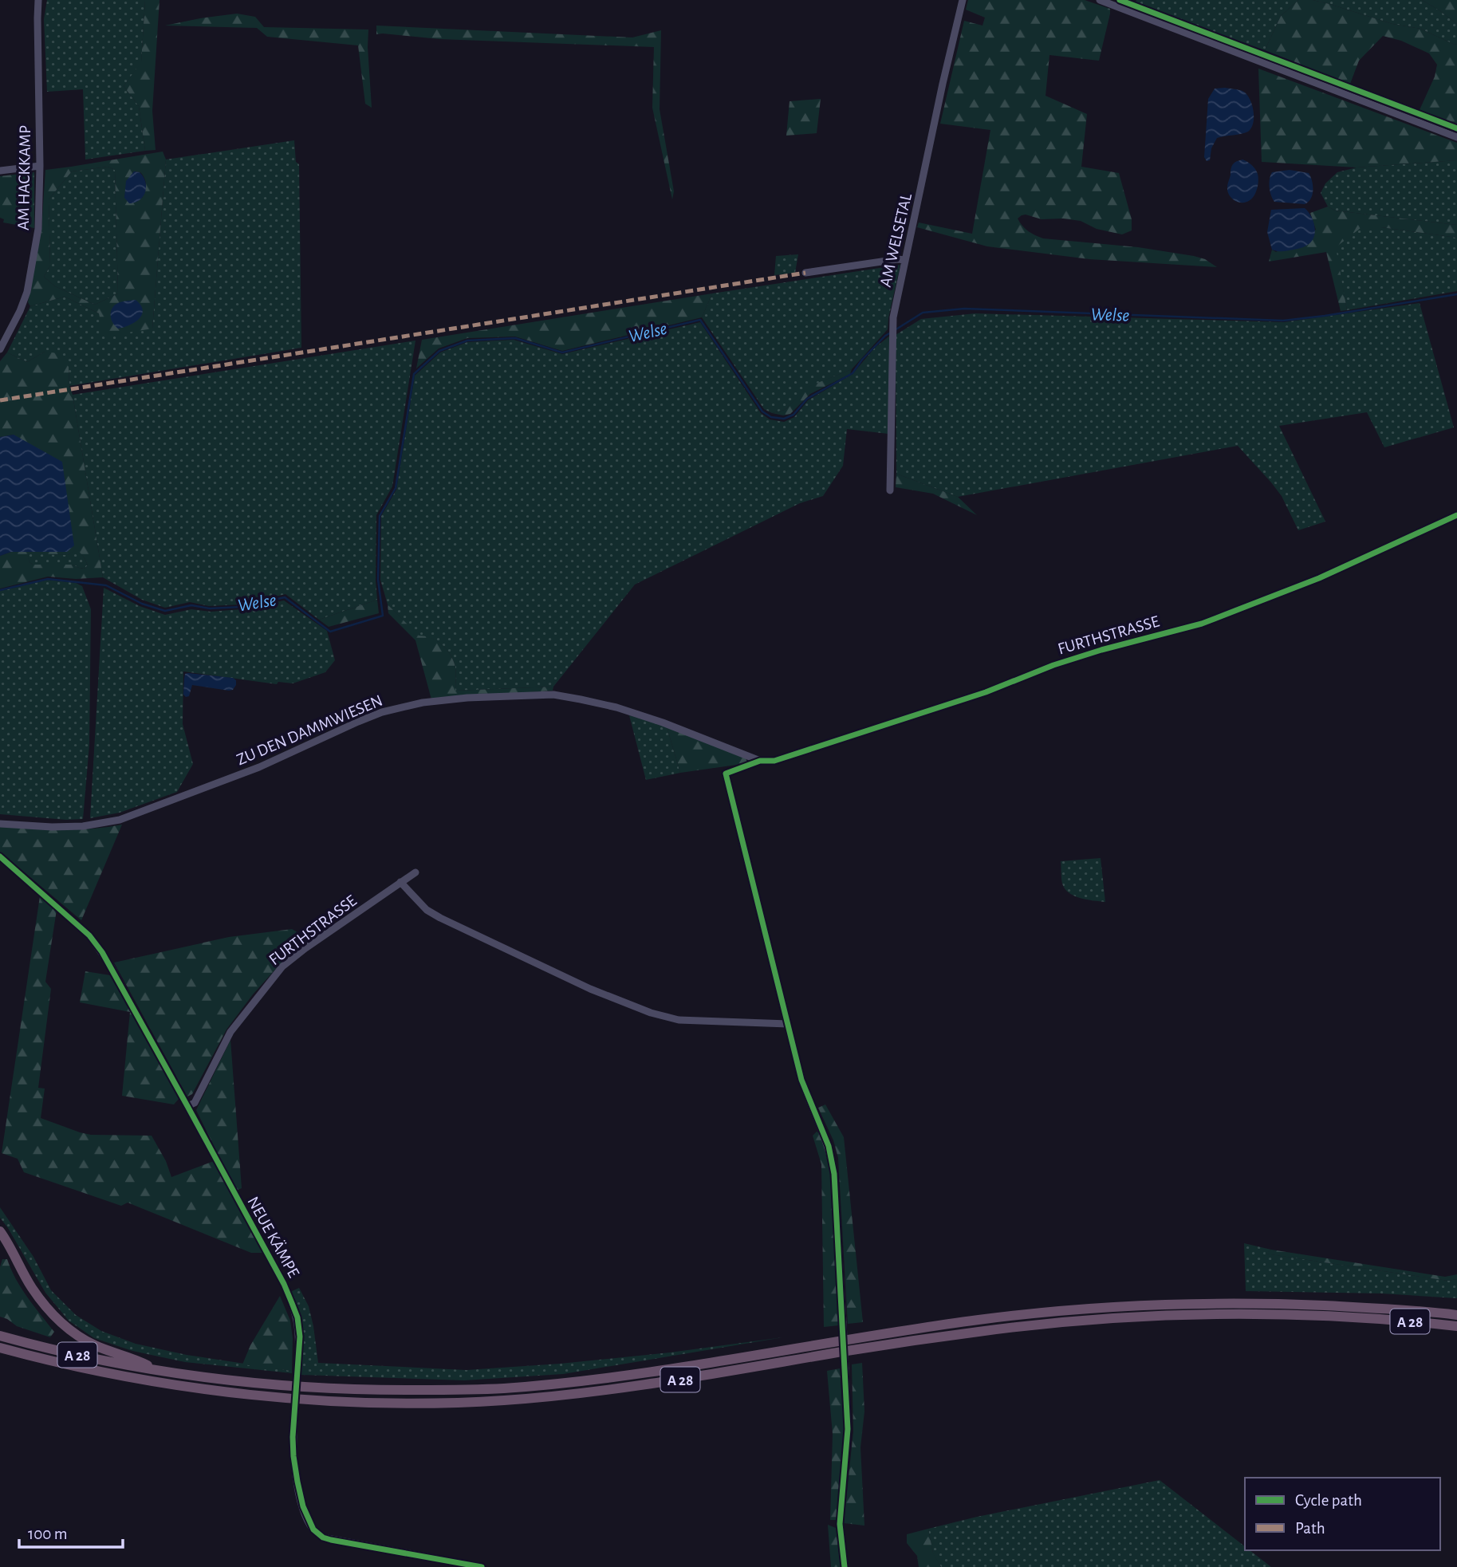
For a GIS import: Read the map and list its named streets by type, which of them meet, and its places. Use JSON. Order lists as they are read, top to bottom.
{
  "streets": {
    "highway": ["A 28"],
    "street": [
      "AM HACKKAMP",
      "AM WELSETAL",
      "FURTHSTRASSE",
      "ZU DEN DAMMWIESEN",
      "NEUE KÄMPE"
    ]
  },
  "crossings": [
    ["FURTHSTRASSE", "ZU DEN DAMMWIESEN"],
    ["FURTHSTRASSE", "NEUE KÄMPE"]
  ],
  "water": ["Welse"],
  "legend": ["Cycle path", "Path"],
  "scale_bar": "100 m"
}
